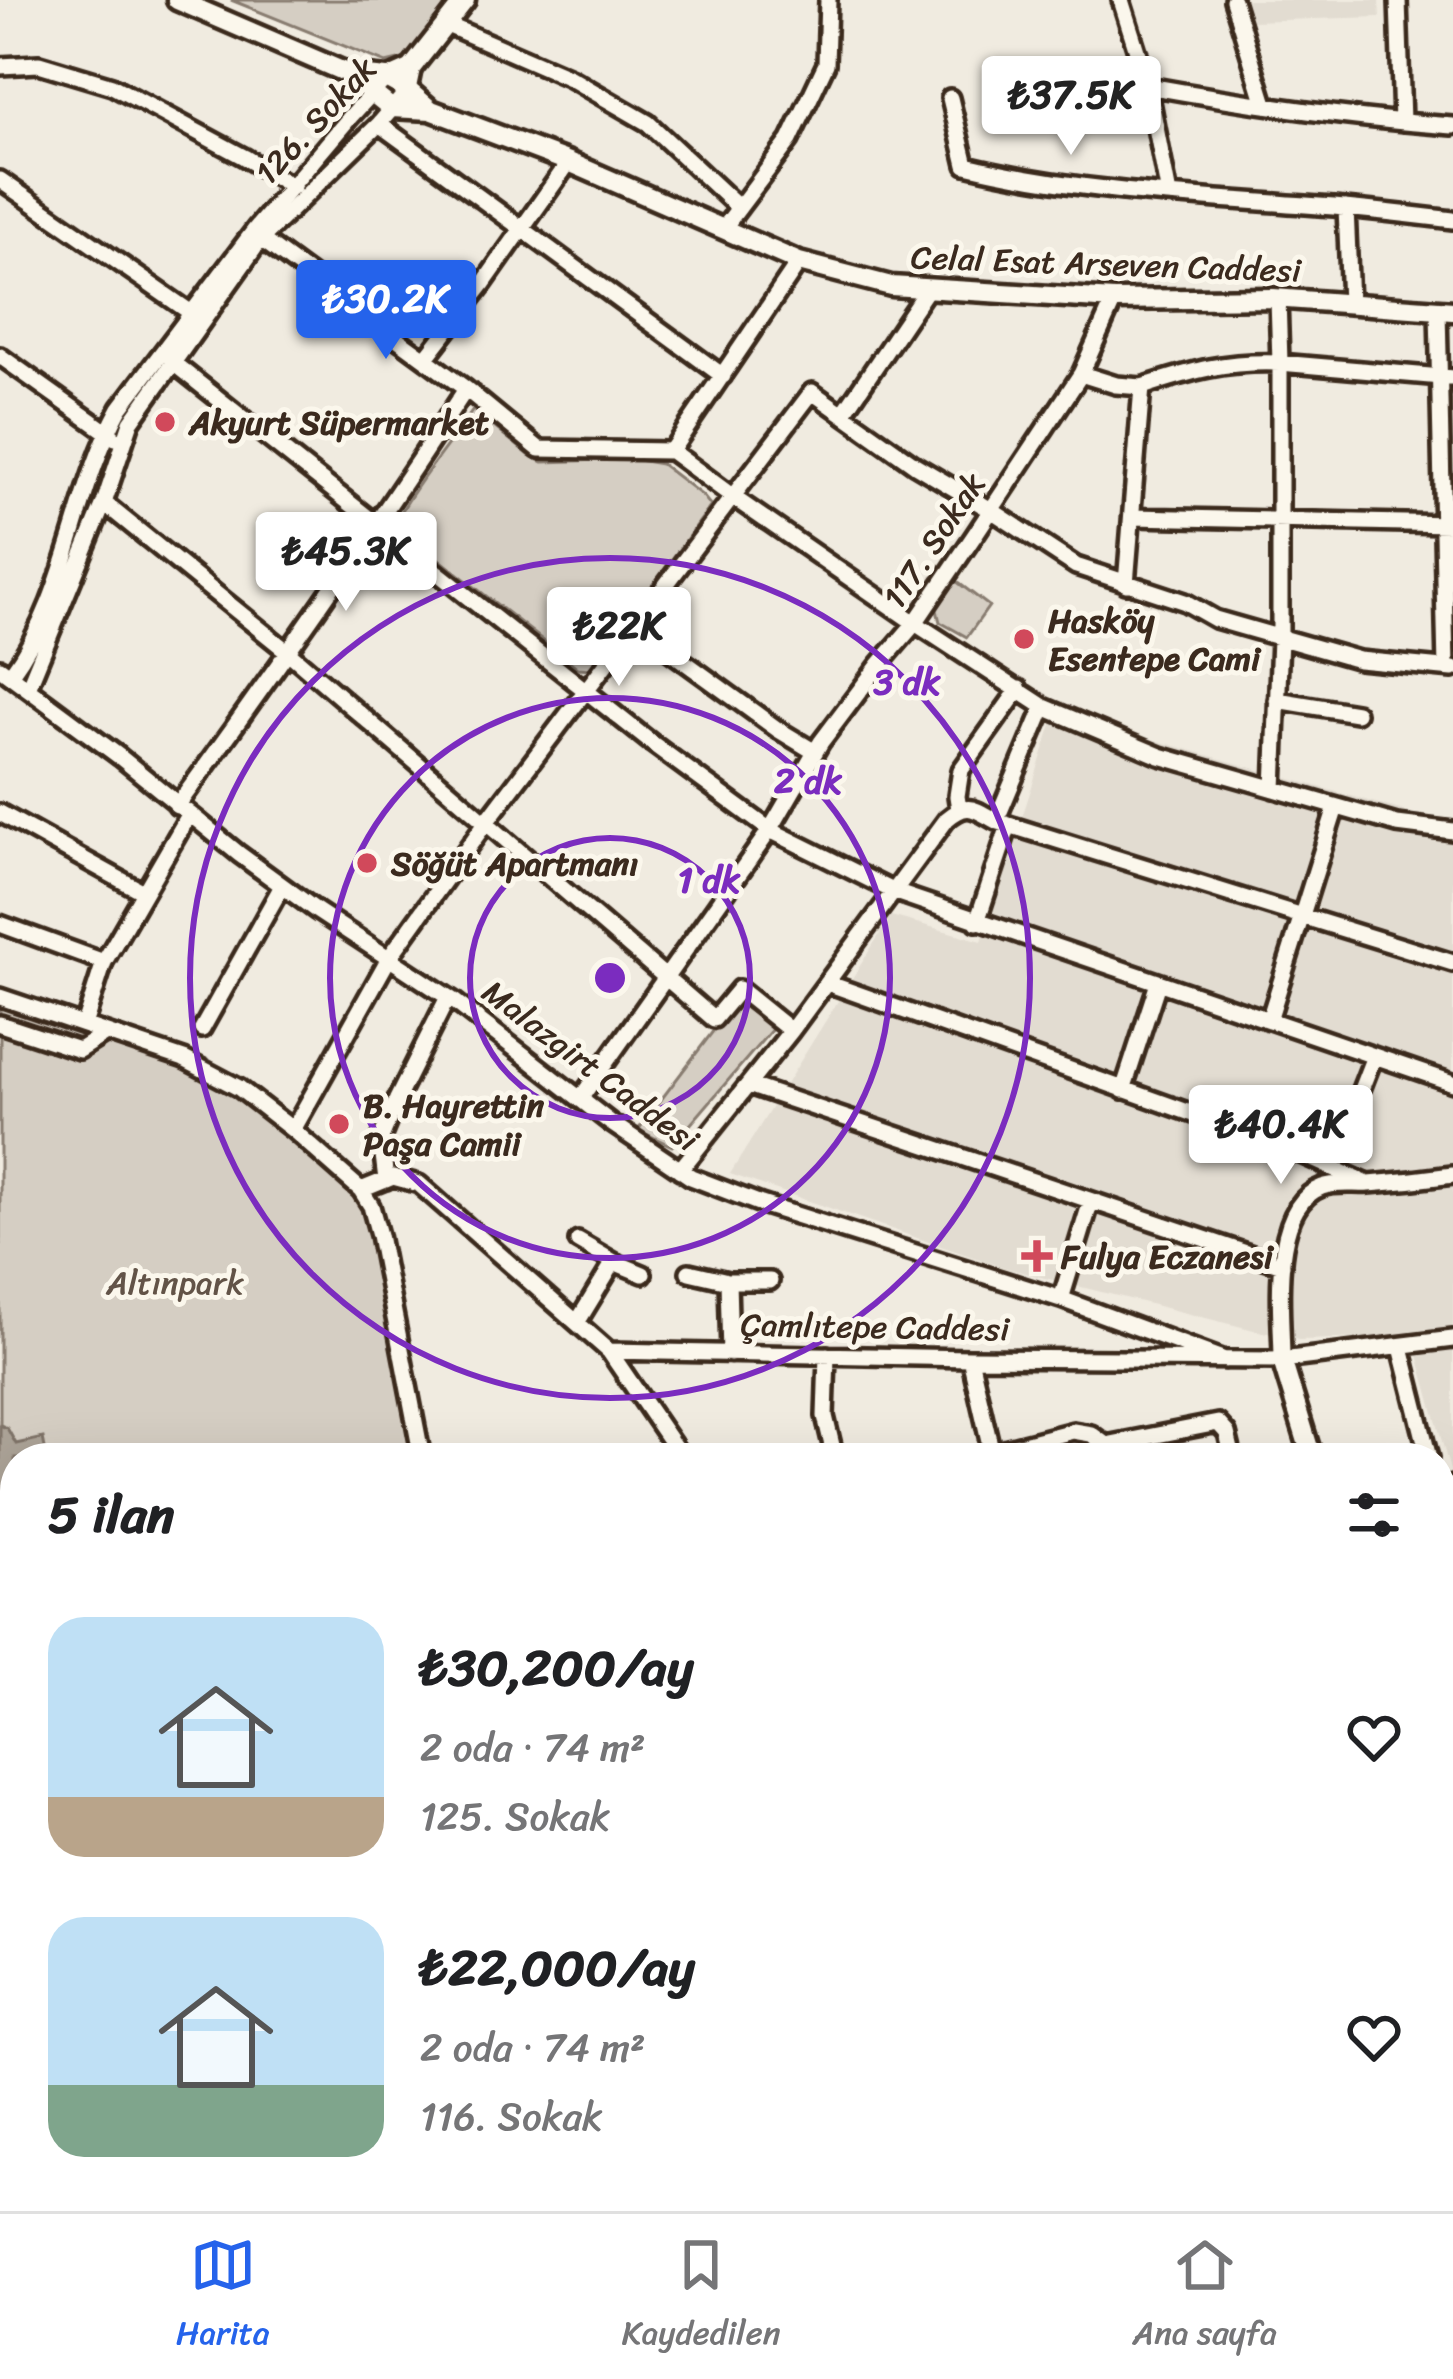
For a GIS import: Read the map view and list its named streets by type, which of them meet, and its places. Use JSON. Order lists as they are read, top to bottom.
{
  "streets": {
    "main road": ["Celal Esat Arseven Caddesi"],
    "street": [
      "126. Sokak",
      "117. Sokak",
      "Malazgirt Caddesi",
      "Çamlıtepe Caddesi"
    ]
  },
  "crossings": [
    ["126. Sokak", "Malazgirt Caddesi"],
    ["Celal Esat Arseven Caddesi", "117. Sokak"],
    ["117. Sokak", "Malazgirt Caddesi"],
    ["Malazgirt Caddesi", "Çamlıtepe Caddesi"]
  ],
  "parks": ["Altınpark"],
  "places": {
    "other": [
      "Akyurt Süpermarket",
      "Hasköy Esentepe Cami",
      "Söğüt Apartmanı",
      "B. Hayrettin Paşa Camii"
    ],
    "health": ["Fulya Eczanesi"]
  },
  "page": {
    "price": [
      "₺37.5K",
      "₺30.2K",
      "₺45.3K",
      "₺22K",
      "₺40.4K"
    ],
    "heading": "5 ilan",
    "list": [
      {
        "name": "₺30,200/ay",
        "note": "2 oda · 74 m² · 125. Sokak"
      },
      {
        "name": "₺22,000/ay",
        "note": "2 oda · 74 m² · 116. Sokak"
      }
    ],
    "tabs": ["Harita", "Kaydedilen", "Ana sayfa"]
  },
  "rings": ["3 dk", "2 dk", "1 dk"]
}
